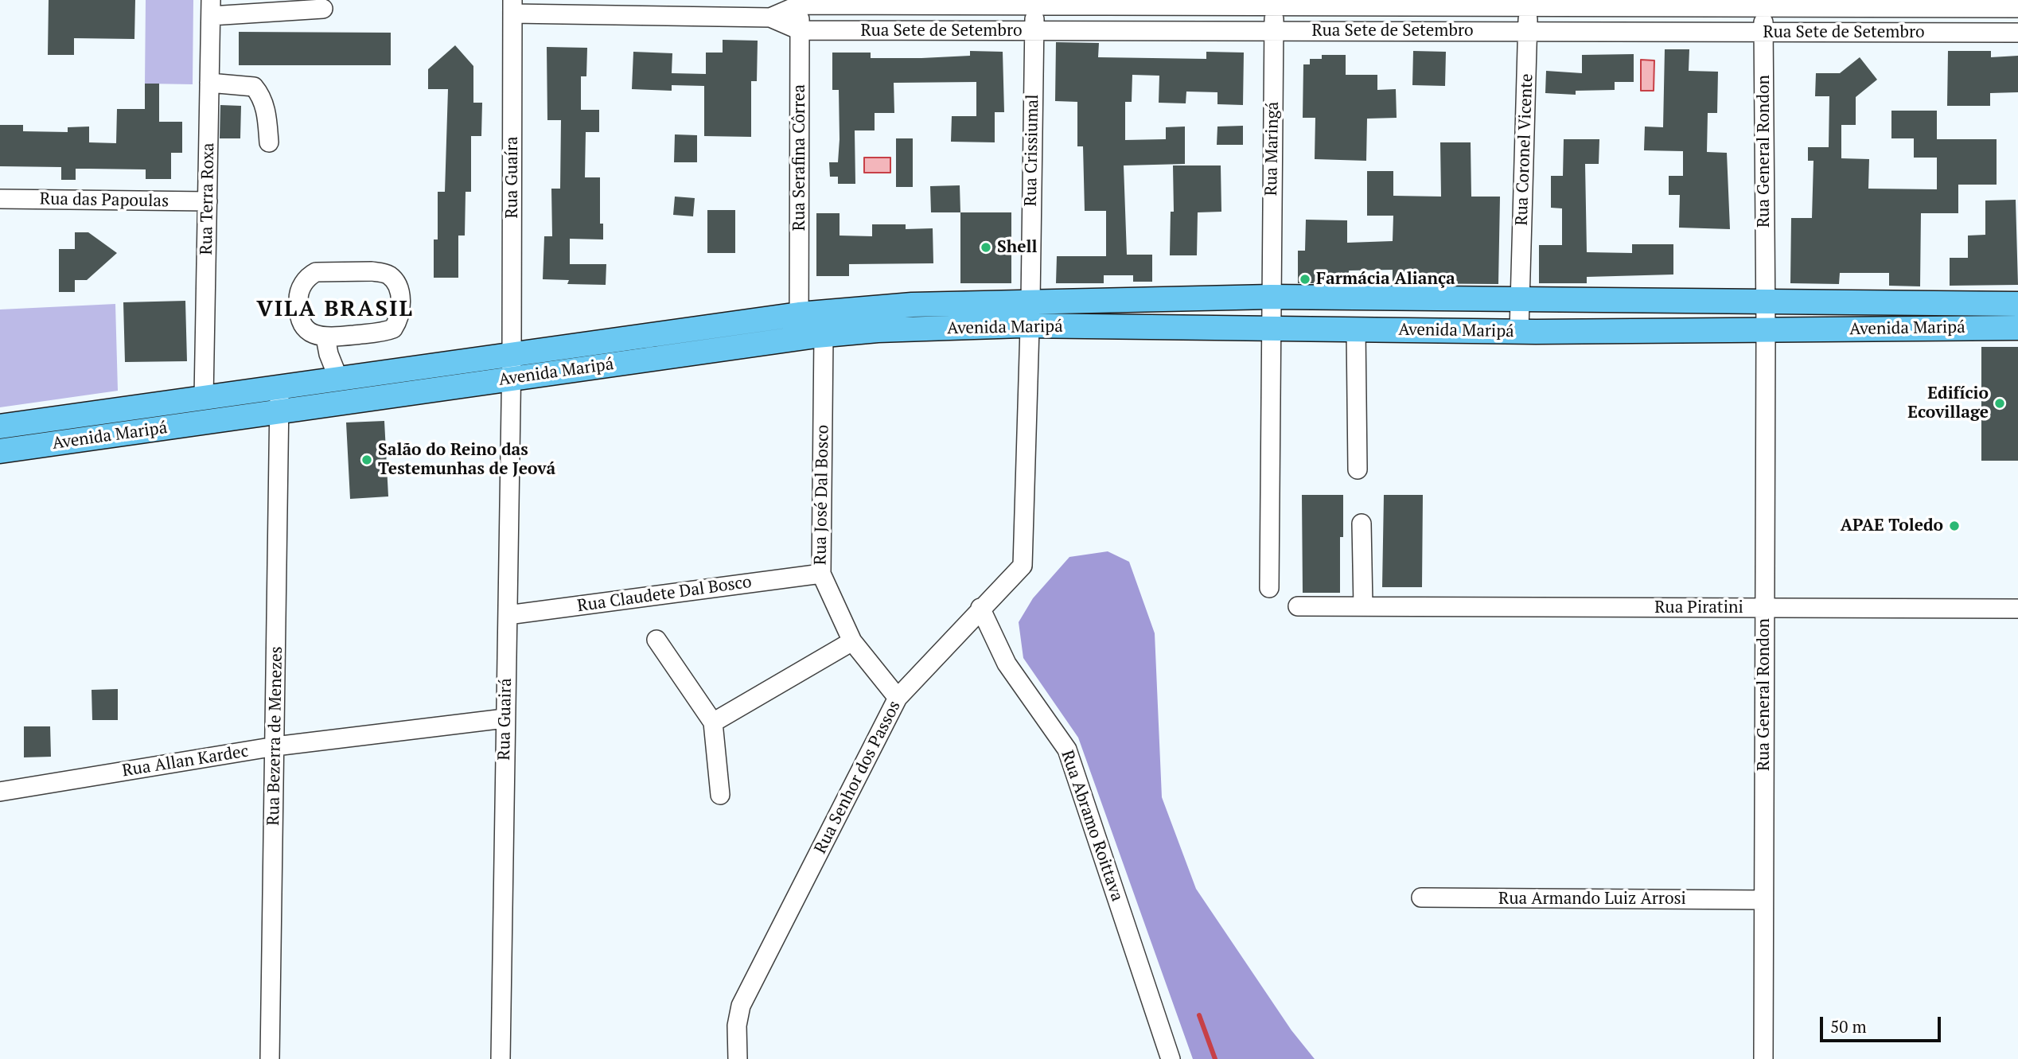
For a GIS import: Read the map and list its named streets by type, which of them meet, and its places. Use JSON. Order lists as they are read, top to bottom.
{
  "streets": {
    "main road": ["Avenida Maripá"],
    "street": [
      "Rua Sete de Setembro",
      "Rua Maringá",
      "Rua Coronel Vicente",
      "Rua Crissiumal",
      "Rua General Rondon",
      "Rua Serafina Côrrea",
      "Rua Guaíra",
      "Rua Terra Roxa",
      "Rua das Papoulas",
      "Rua José Dal Bosco",
      "Rua Claudete Dal Bosco",
      "Rua Piratini",
      "Rua Guairá",
      "Rua Bezerra de Menezes",
      "Rua Allan Kardec",
      "Rua Senhor dos Passos",
      "Rua Abramo Roittava",
      "Rua Armando Luiz Arrosi"
    ]
  },
  "crossings": [
    ["Rua Sete de Setembro", "Rua Maringá"],
    ["Rua Sete de Setembro", "Rua Coronel Vicente"],
    ["Rua Sete de Setembro", "Rua Crissiumal"],
    ["Rua Sete de Setembro", "Rua General Rondon"],
    ["Rua Sete de Setembro", "Rua Serafina Côrrea"],
    ["Rua Sete de Setembro", "Rua Guaíra"],
    ["Rua Maringá", "Avenida Maripá"],
    ["Rua Coronel Vicente", "Avenida Maripá"],
    ["Rua Crissiumal", "Avenida Maripá"],
    ["Rua Crissiumal", "Rua Senhor dos Passos"],
    ["Rua General Rondon", "Avenida Maripá"],
    ["Rua General Rondon", "Rua Piratini"],
    ["Rua General Rondon", "Rua Armando Luiz Arrosi"],
    ["Rua Serafina Côrrea", "Avenida Maripá"],
    ["Rua Guaíra", "Avenida Maripá"],
    ["Rua Guaíra", "Rua Guairá"],
    ["Rua Terra Roxa", "Rua das Papoulas"],
    ["Rua Terra Roxa", "Avenida Maripá"],
    ["Avenida Maripá", "Rua José Dal Bosco"],
    ["Avenida Maripá", "Rua Guairá"],
    ["Avenida Maripá", "Rua Bezerra de Menezes"],
    ["Avenida Maripá", "Rua Senhor dos Passos"],
    ["Rua José Dal Bosco", "Rua Claudete Dal Bosco"],
    ["Rua José Dal Bosco", "Rua Senhor dos Passos"],
    ["Rua Claudete Dal Bosco", "Rua Guairá"],
    ["Rua Guairá", "Rua Allan Kardec"],
    ["Rua Bezerra de Menezes", "Rua Allan Kardec"],
    ["Rua Senhor dos Passos", "Rua Abramo Roittava"]
  ],
  "districts": ["VILA BRASIL"],
  "places": [
    "Shell",
    "Farmácia Aliança",
    "Edifício Ecovillage",
    "Salão do Reino das Testemunhas de Jeová",
    "APAE Toledo"
  ],
  "scale_bar": "50 m"
}
